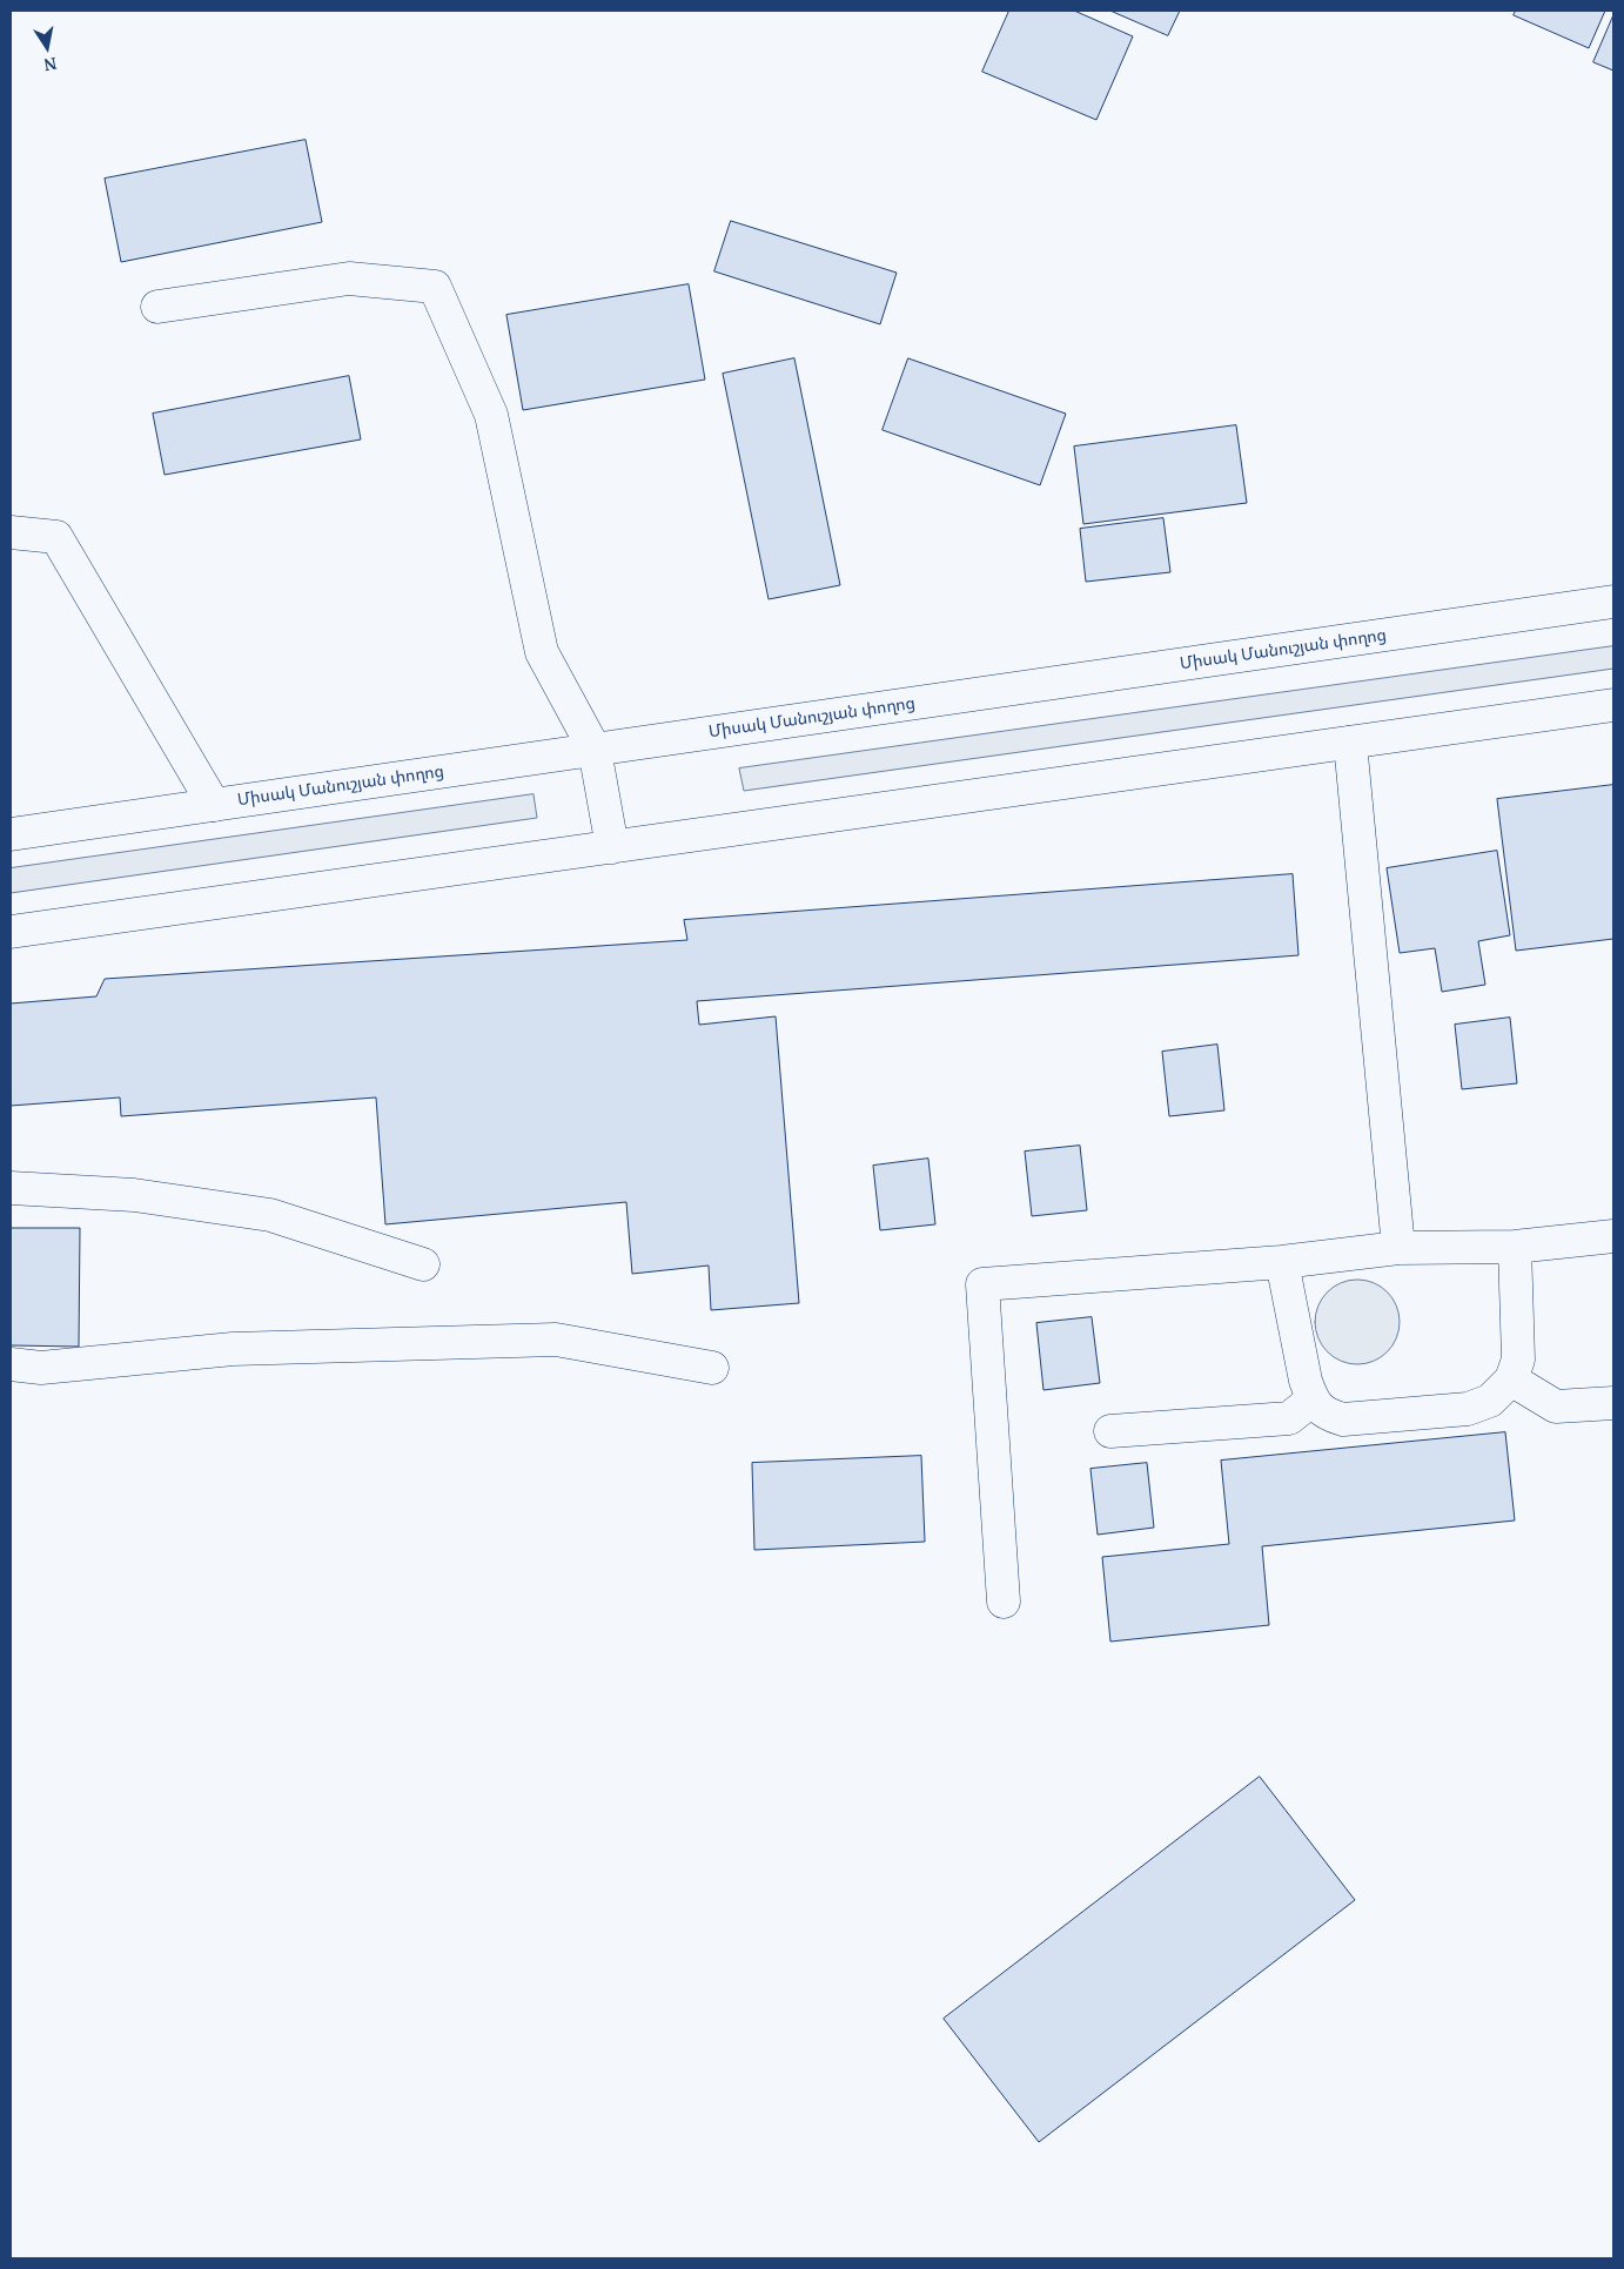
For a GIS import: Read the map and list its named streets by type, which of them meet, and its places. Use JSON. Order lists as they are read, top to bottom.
{
  "streets": {
    "main road": ["Միսակ Մանուշյան փողոց"]
  },
  "north": "bottom"
}
